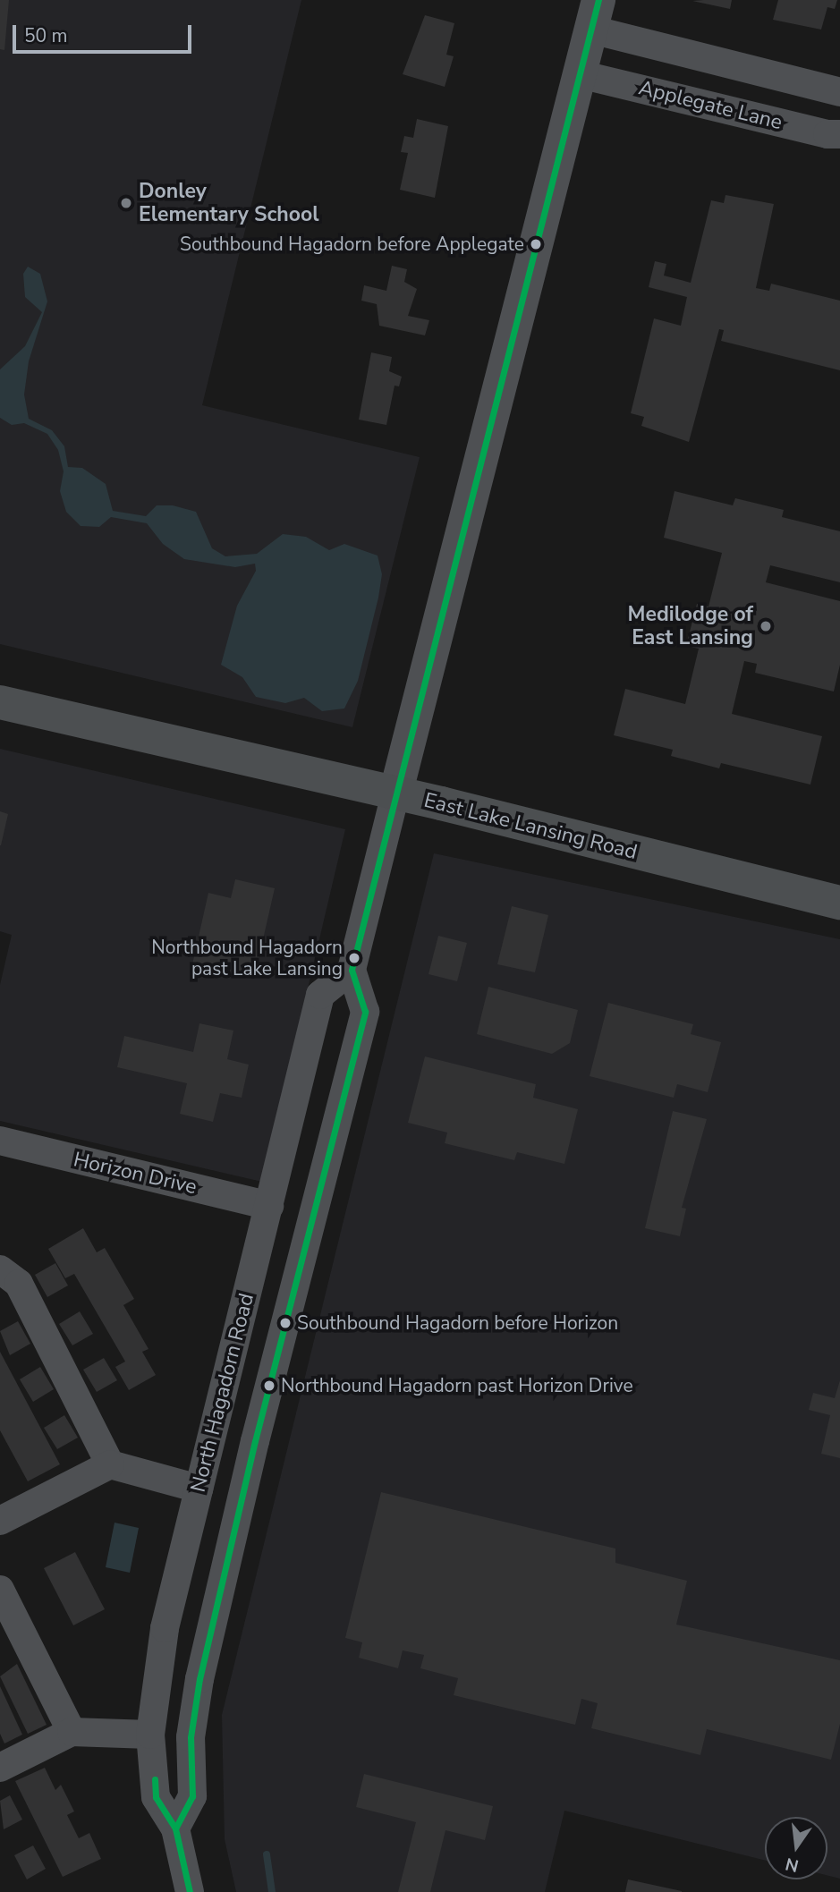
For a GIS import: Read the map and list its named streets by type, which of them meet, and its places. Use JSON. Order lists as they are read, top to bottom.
{
  "streets": {
    "main road": ["East Lake Lansing Road"],
    "street": ["Applegate Lane", "Horizon Drive", "North Hagadorn Road"]
  },
  "crossings": [
    ["Horizon Drive", "North Hagadorn Road"]
  ],
  "places": [
    "Donley Elementary School",
    "Southbound Hagadorn before Applegate",
    "Medilodge of East Lansing",
    "Northbound Hagadorn past Lake Lansing",
    "Southbound Hagadorn before Horizon",
    "Northbound Hagadorn past Horizon Drive"
  ],
  "scale_bar": "50 m",
  "north": "bottom"
}
